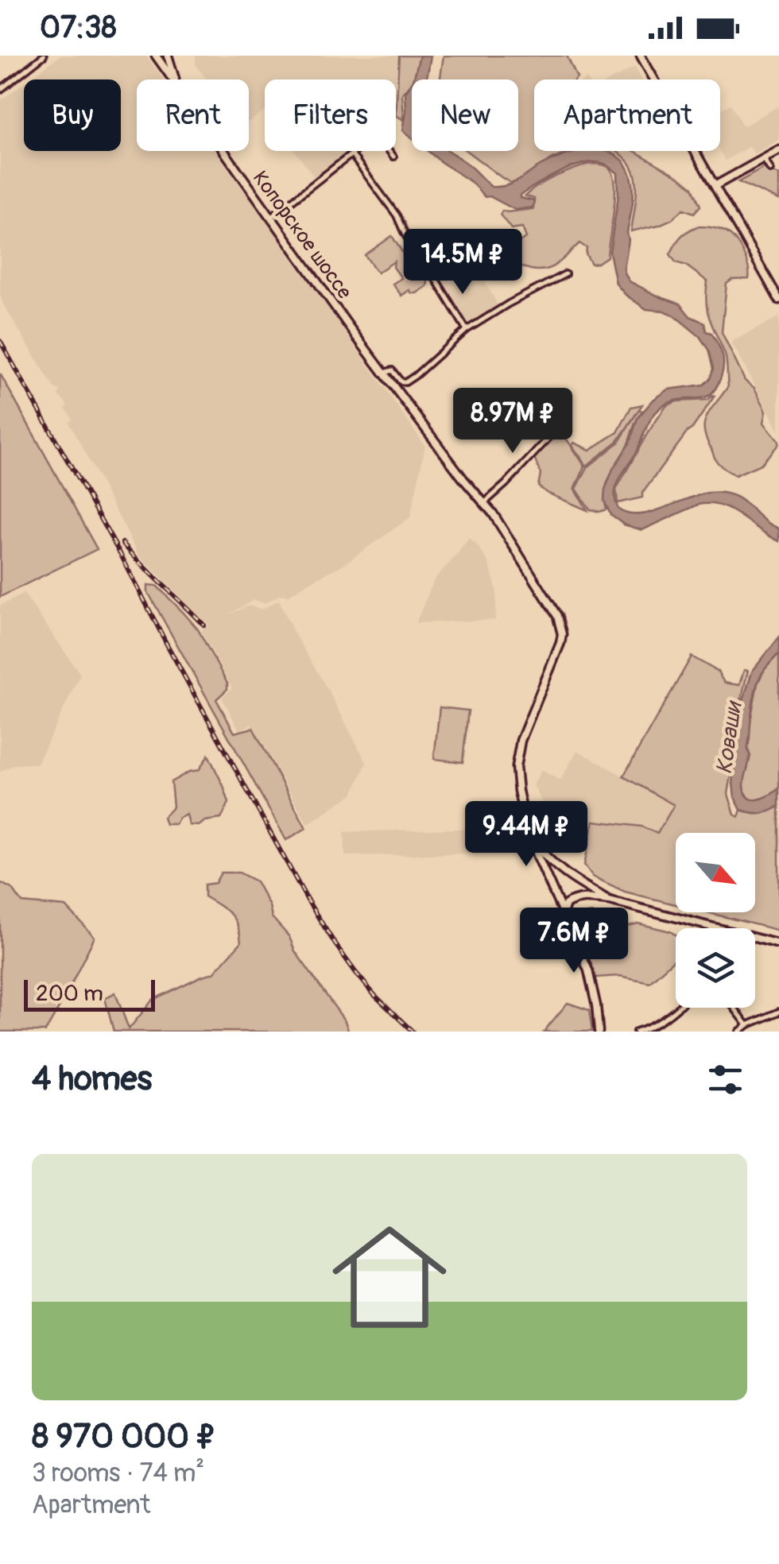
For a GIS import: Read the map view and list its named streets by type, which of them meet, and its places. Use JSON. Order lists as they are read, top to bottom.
{
  "streets": {
    "main road": ["Копорское шоссе"]
  },
  "water": ["Коваши"],
  "scale_bar": "200 m",
  "north": "bottom right",
  "page": {
    "status": "07:38",
    "chip": [
      "Buy",
      "Rent",
      "Filters",
      "New",
      "Apartment"
    ],
    "price": [
      "14.5M ₽",
      "8.97M ₽",
      "9.44M ₽",
      "7.6M ₽"
    ],
    "scale": "200 m",
    "heading": "4 homes",
    "list": [
      {
        "name": "8 970 000 ₽",
        "note": "3 rooms · 74 m² · Apartment"
      }
    ]
  }
}
